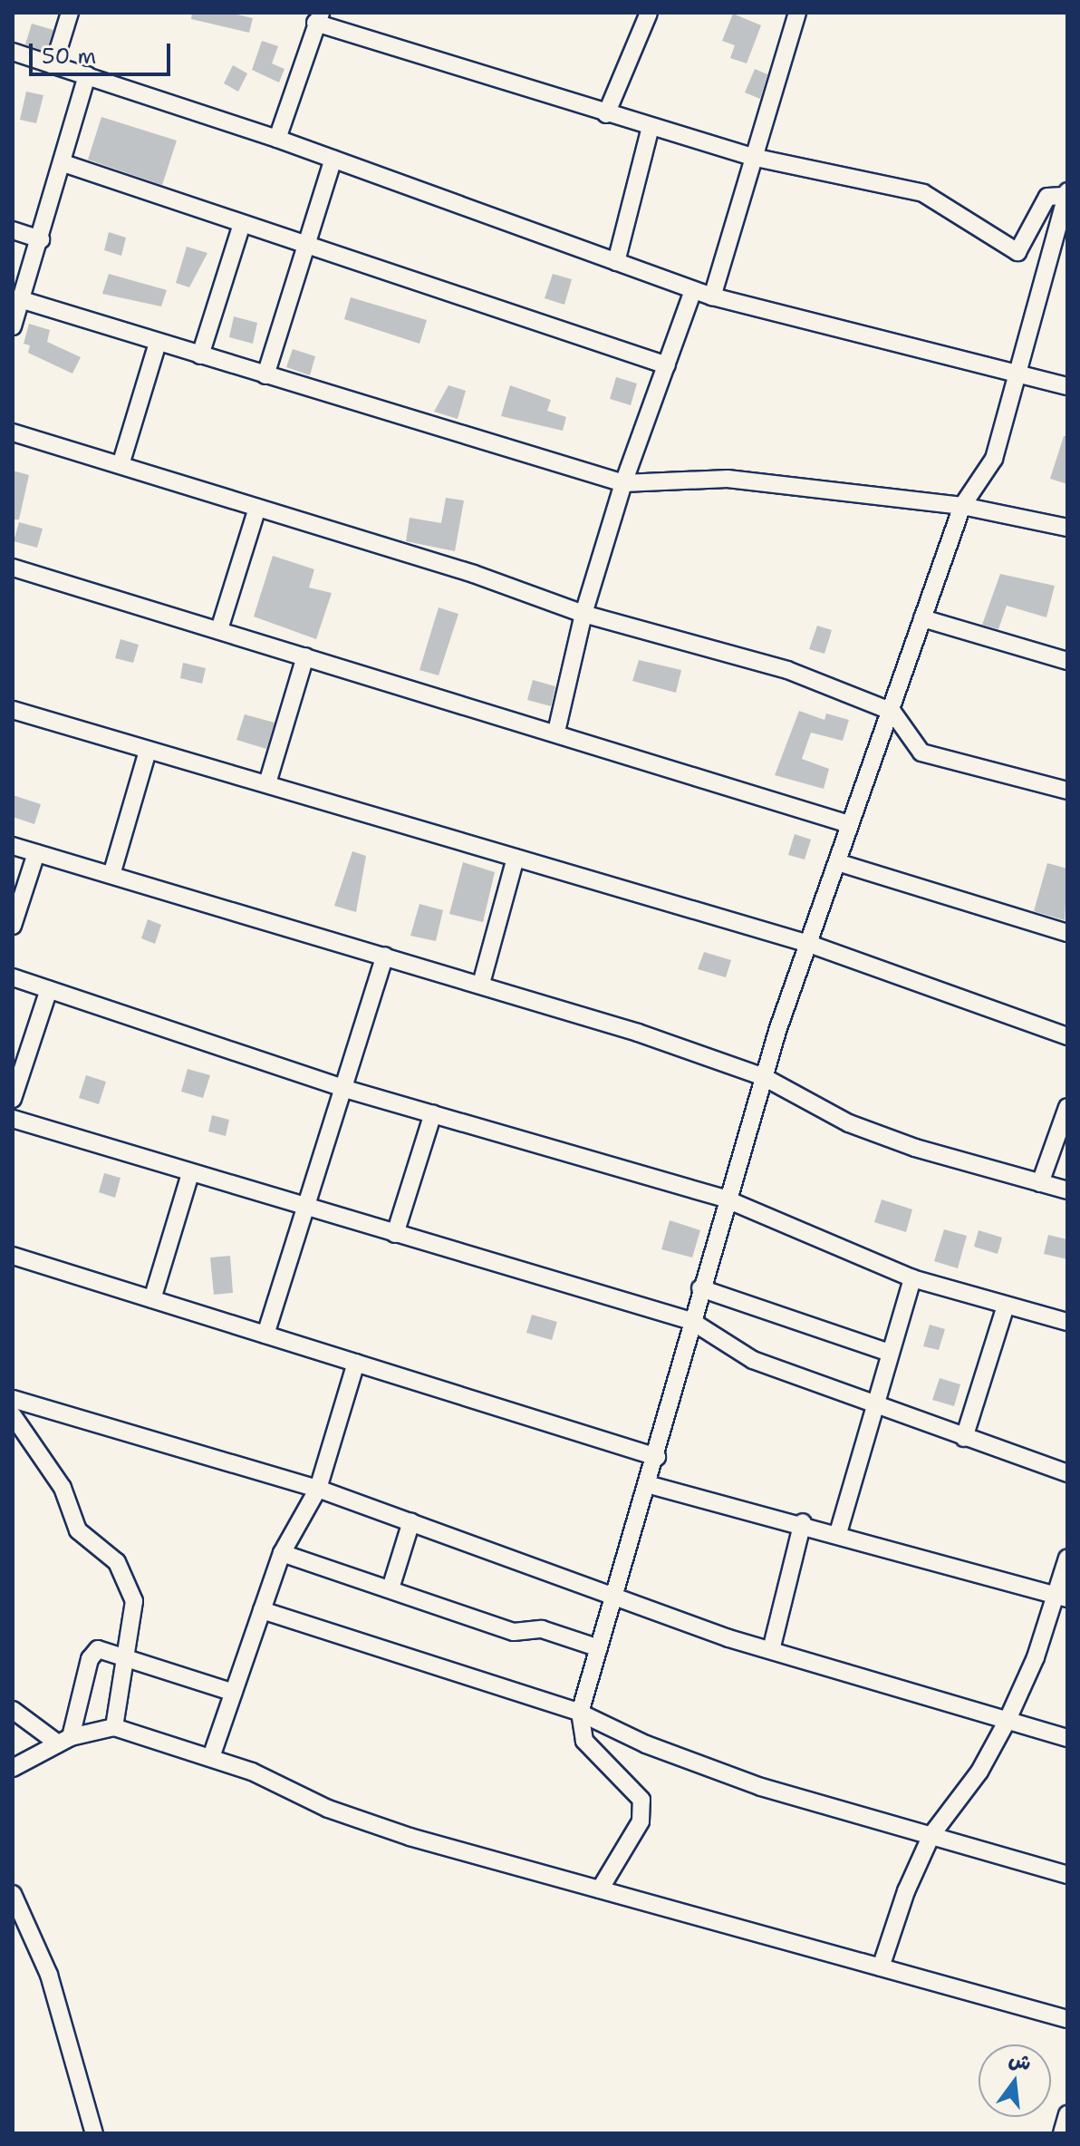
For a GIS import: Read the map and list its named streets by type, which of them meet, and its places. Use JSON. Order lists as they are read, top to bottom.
{
  "scale_bar": "50 m",
  "north": "top"
}
